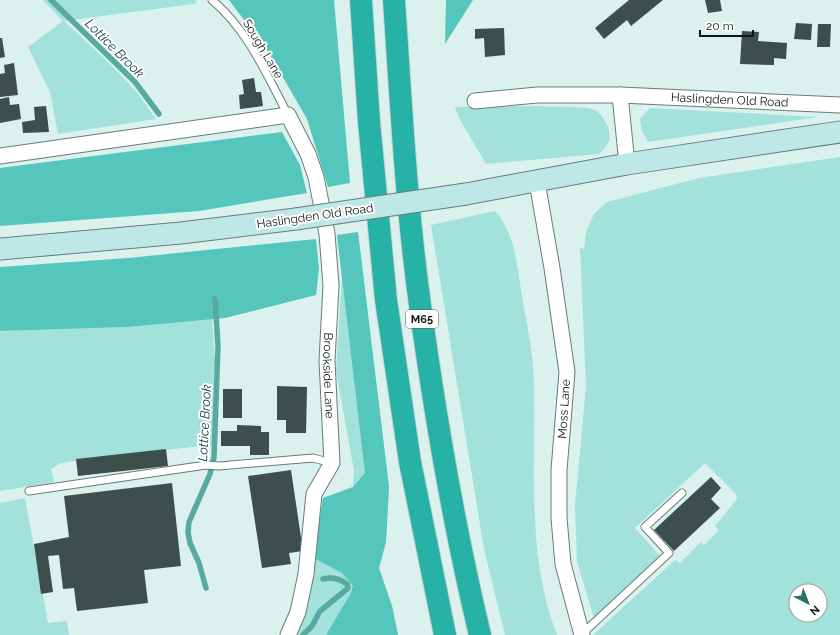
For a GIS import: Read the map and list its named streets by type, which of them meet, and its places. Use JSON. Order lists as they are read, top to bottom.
{
  "streets": {
    "highway": ["M65"],
    "main road": ["Haslingden Old Road"],
    "street": ["Brookside Lane", "Moss Lane"],
    "lane": ["Sough Lane"]
  },
  "crossings": [
    ["Sough Lane", "Brookside Lane"],
    ["Haslingden Old Road", "Moss Lane"]
  ],
  "water": ["Lottice Brook"],
  "scale_bar": "20 m",
  "north": "bottom right"
}
